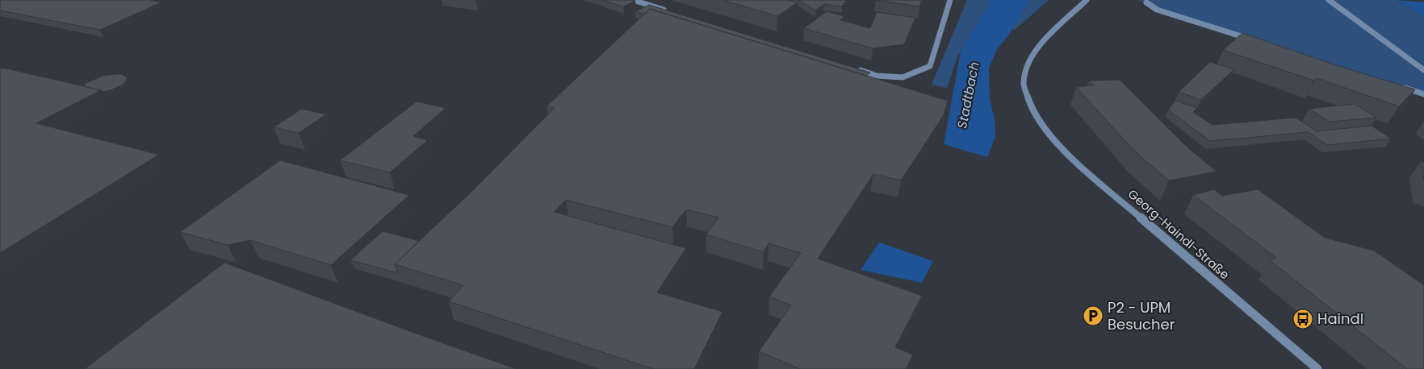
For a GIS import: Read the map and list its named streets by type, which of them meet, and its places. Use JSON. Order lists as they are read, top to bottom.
{
  "streets": {
    "street": ["Georg-Haindl-Straße"]
  },
  "water": ["Stadtbach"],
  "places": {
    "parking": ["P2 - UPM Besucher"],
    "bus stop": ["Haindl"]
  }
}
